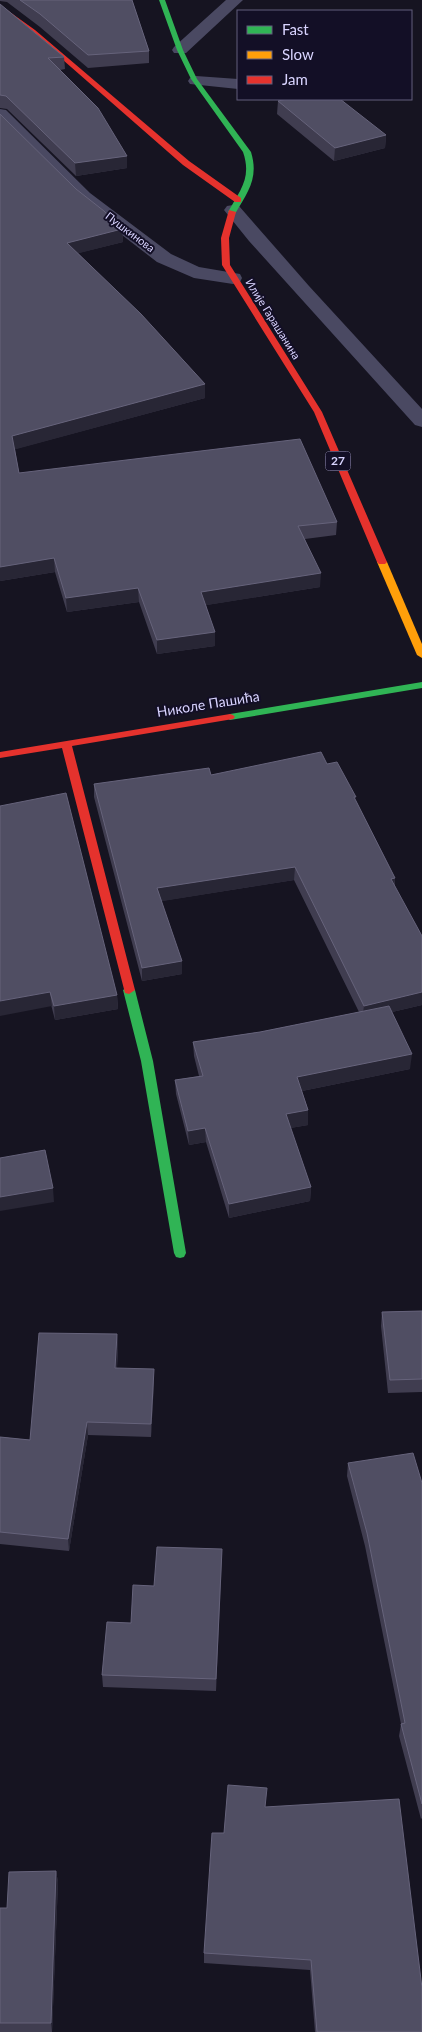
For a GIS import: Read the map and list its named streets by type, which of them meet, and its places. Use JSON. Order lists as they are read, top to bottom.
{
  "streets": {
    "street": [
      "Пушкинова",
      "Илије Гарашанина",
      "27",
      "Николе Пашића"
    ]
  },
  "crossings": [
    ["Пушкинова", "Илије Гарашанина"]
  ],
  "legend": ["Fast", "Slow", "Jam"]
}
